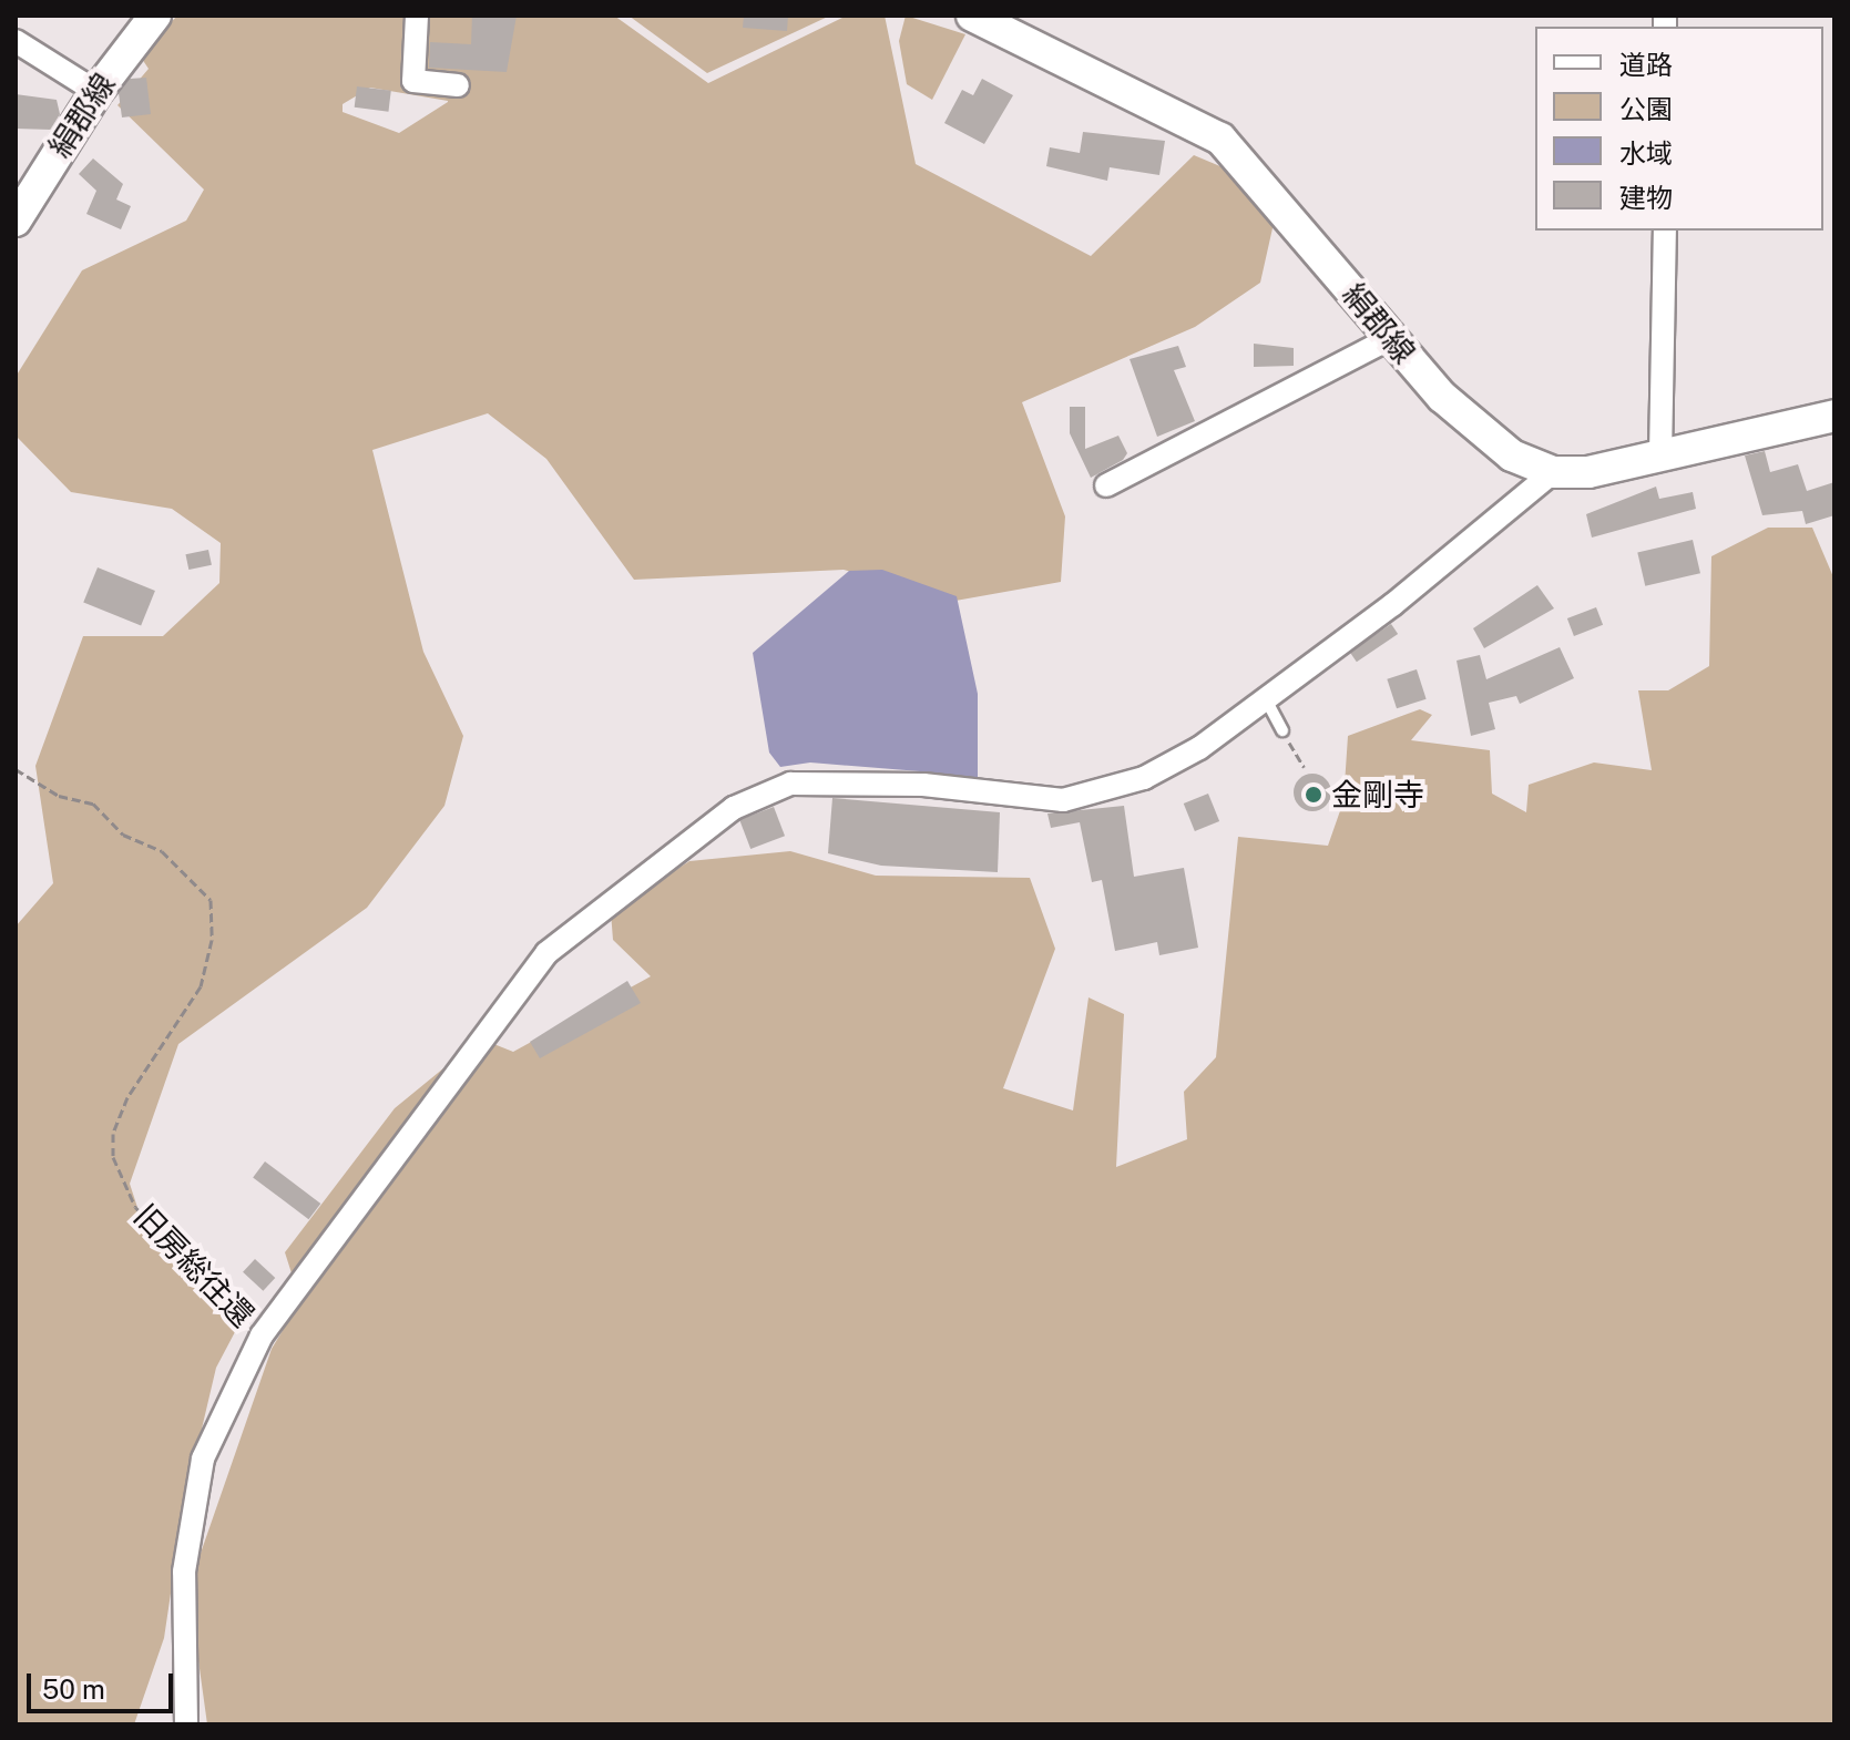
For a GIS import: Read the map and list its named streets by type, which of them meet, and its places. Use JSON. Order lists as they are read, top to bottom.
{
  "streets": {
    "main road": ["絹郡線"],
    "street": ["旧房総往還"]
  },
  "places": ["金剛寺"],
  "legend": [
    "道路",
    "公園",
    "水域",
    "建物"
  ],
  "scale_bar": "50 m"
}
